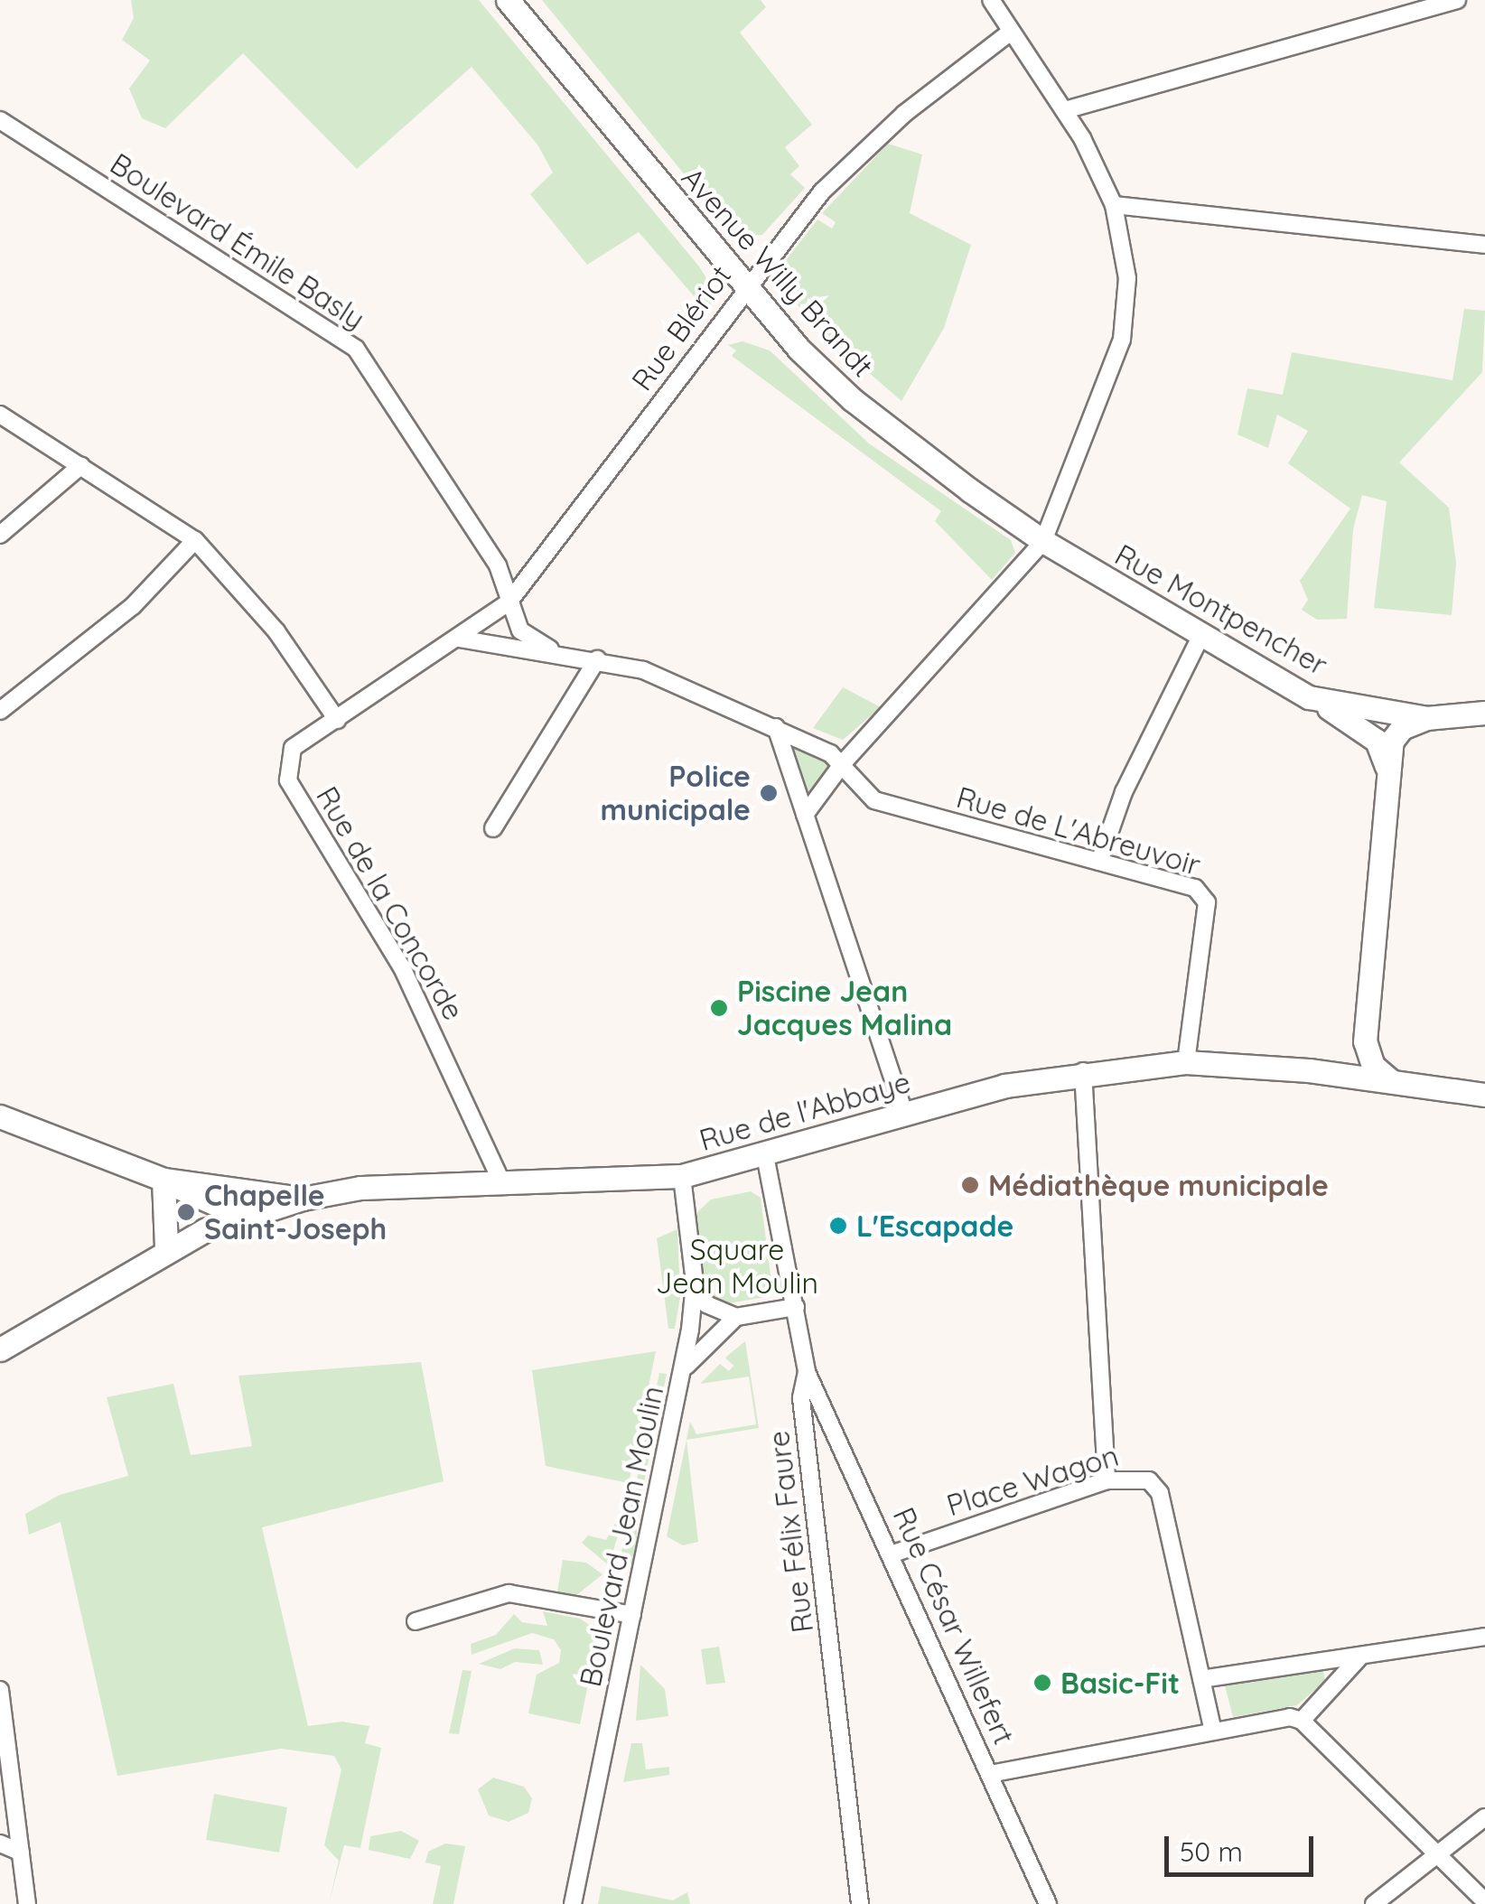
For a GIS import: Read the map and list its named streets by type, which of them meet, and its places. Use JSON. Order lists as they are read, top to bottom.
{
  "streets": {
    "street": [
      "Boulevard Émile Basly",
      "Avenue Willy Brandt",
      "Rue Blériot",
      "Rue Montpencher",
      "Rue de L'Abreuvoir",
      "Rue de la Concorde",
      "Rue de l'Abbaye",
      "Place Wagon",
      "Rue Félix Faure",
      "Boulevard Jean Moulin",
      "Rue César Willefert"
    ]
  },
  "crossings": [
    ["Boulevard Émile Basly", "Rue Blériot"],
    ["Avenue Willy Brandt", "Rue Blériot"],
    ["Avenue Willy Brandt", "Rue Montpencher"],
    ["Rue Blériot", "Rue de la Concorde"],
    ["Rue de L'Abreuvoir", "Rue de l'Abbaye"],
    ["Rue de la Concorde", "Rue de l'Abbaye"],
    ["Rue de l'Abbaye", "Rue Félix Faure"],
    ["Rue de l'Abbaye", "Boulevard Jean Moulin"],
    ["Place Wagon", "Rue César Willefert"],
    ["Rue Félix Faure", "Rue César Willefert"]
  ],
  "parks": ["Square Jean Moulin"],
  "places": [
    "Police municipale",
    "Piscine Jean Jacques Malina",
    "Médiathèque municipale",
    "Chapelle Saint-Joseph",
    "L'Escapade",
    "Basic-Fit"
  ],
  "scale_bar": "50 m"
}
